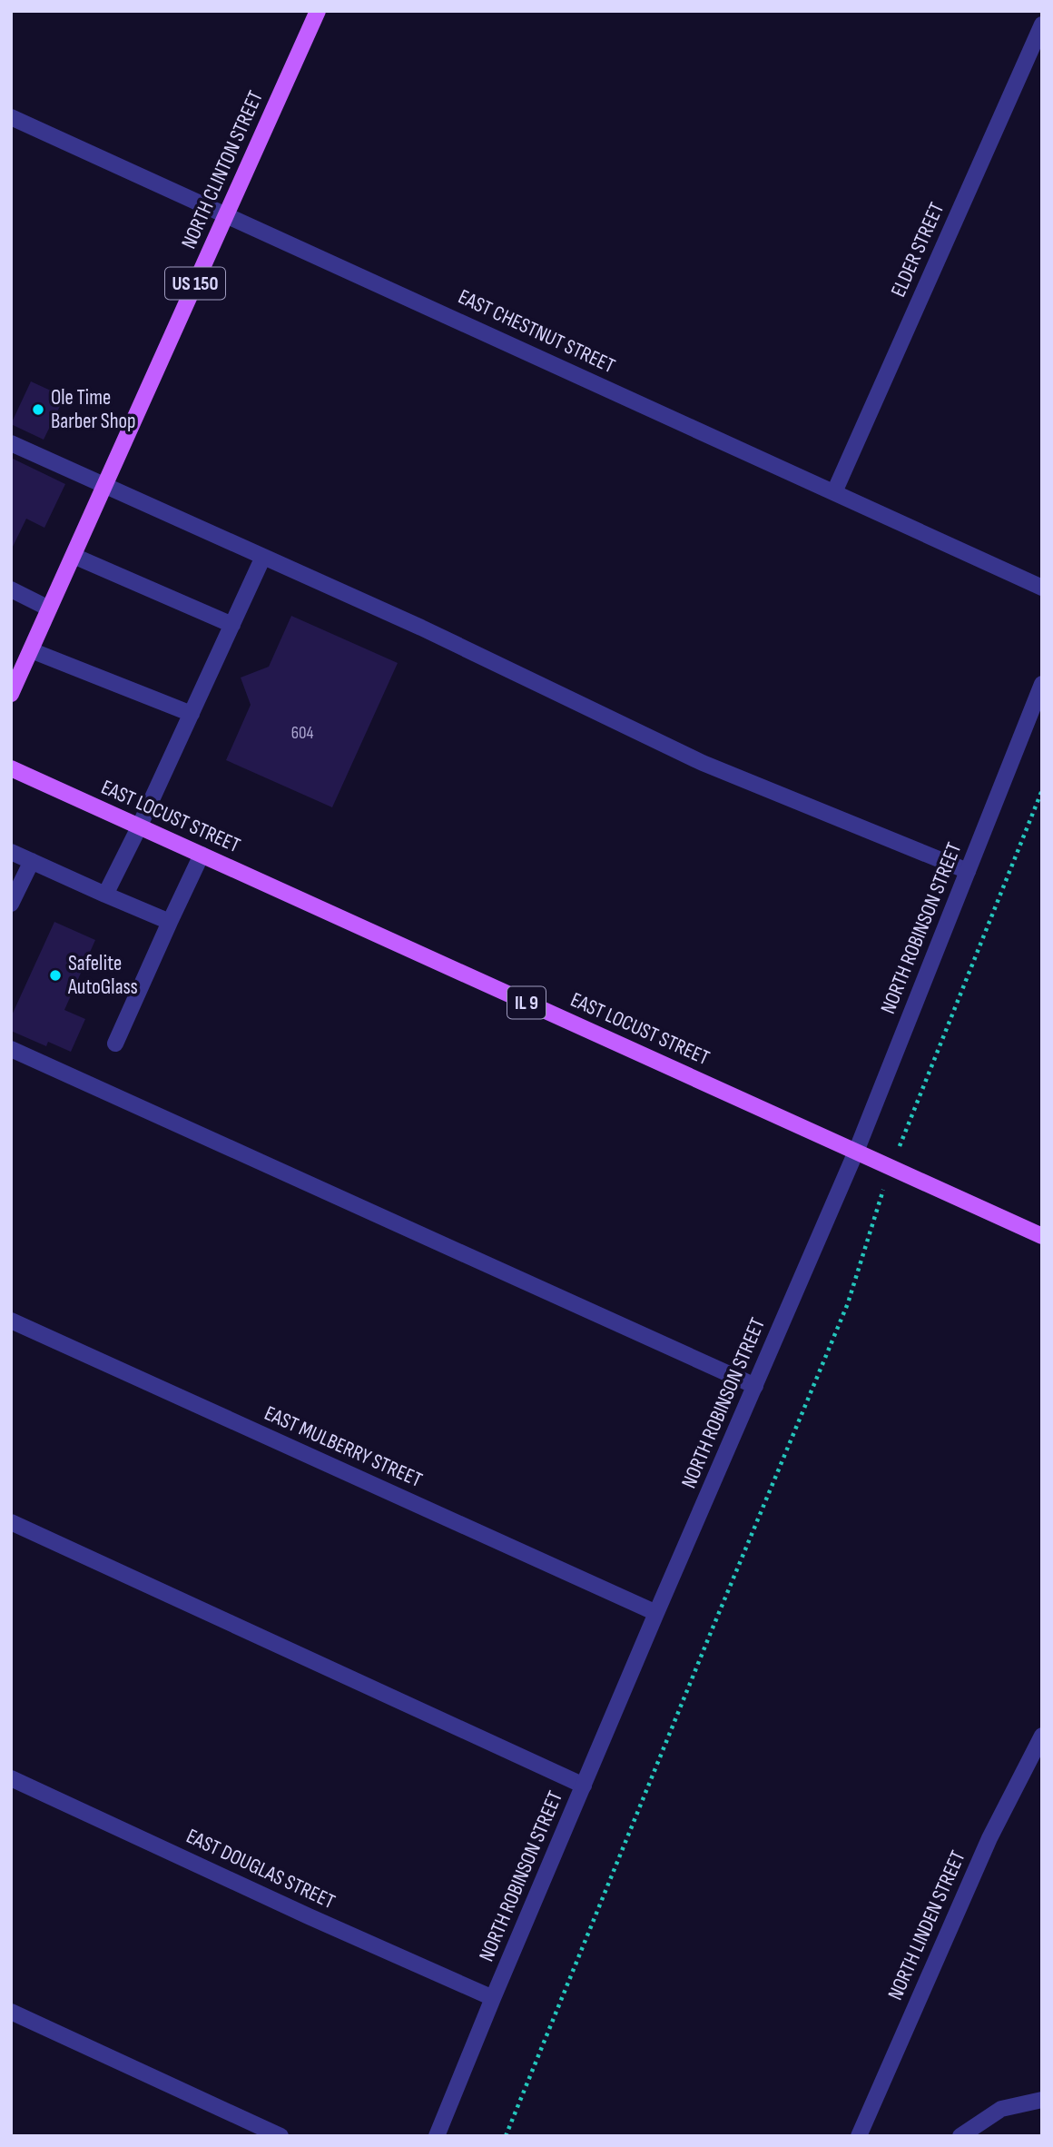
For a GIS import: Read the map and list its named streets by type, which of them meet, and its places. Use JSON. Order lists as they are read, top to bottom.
{
  "streets": {
    "main road": [
      "NORTH CLINTON STREET",
      "US 150",
      "EAST LOCUST STREET",
      "IL 9"
    ],
    "street": [
      "ELDER STREET",
      "EAST CHESTNUT STREET",
      "NORTH ROBINSON STREET",
      "EAST MULBERRY STREET",
      "EAST DOUGLAS STREET",
      "NORTH LINDEN STREET"
    ]
  },
  "crossings": [
    ["NORTH CLINTON STREET", "EAST CHESTNUT STREET"],
    ["ELDER STREET", "EAST CHESTNUT STREET"],
    ["EAST LOCUST STREET", "NORTH ROBINSON STREET"],
    ["NORTH ROBINSON STREET", "EAST MULBERRY STREET"],
    ["NORTH ROBINSON STREET", "EAST DOUGLAS STREET"]
  ],
  "places": ["Ole Time Barber Shop", "Safelite AutoGlass"],
  "house_numbers": ["604"]
}
